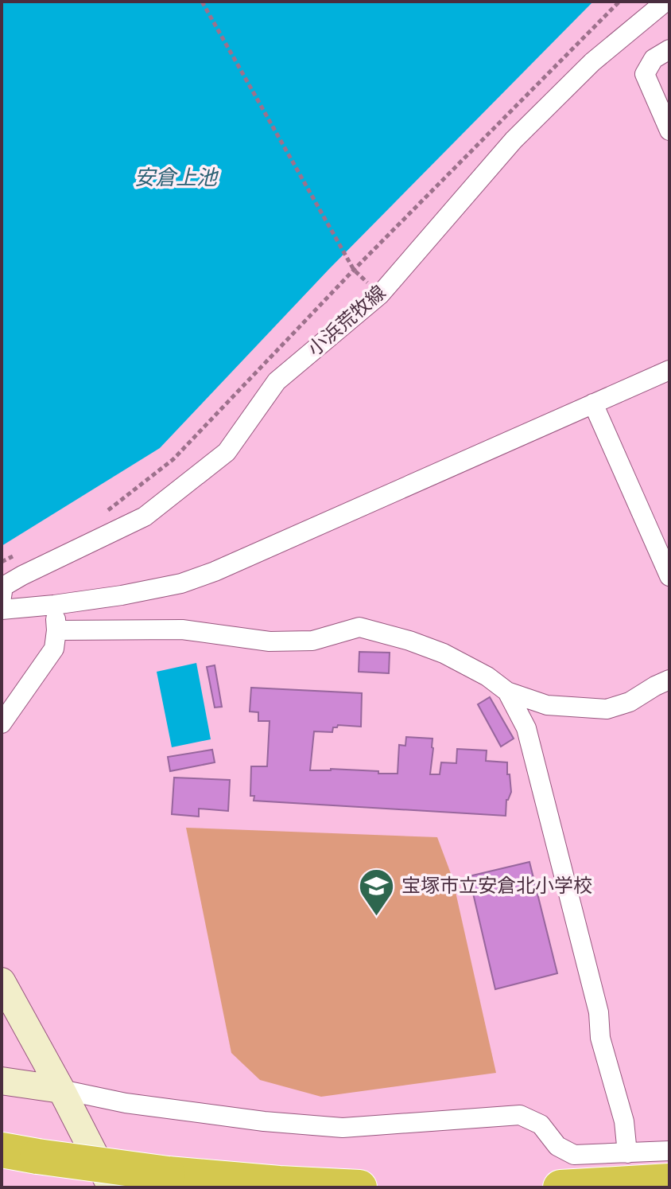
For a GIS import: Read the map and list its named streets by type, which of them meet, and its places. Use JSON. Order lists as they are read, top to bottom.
{
  "streets": {
    "street": ["小浜荒牧線"]
  },
  "water": ["安倉上池"],
  "places": {
    "school or university": ["宝塚市立安倉北小学校"]
  }
}
